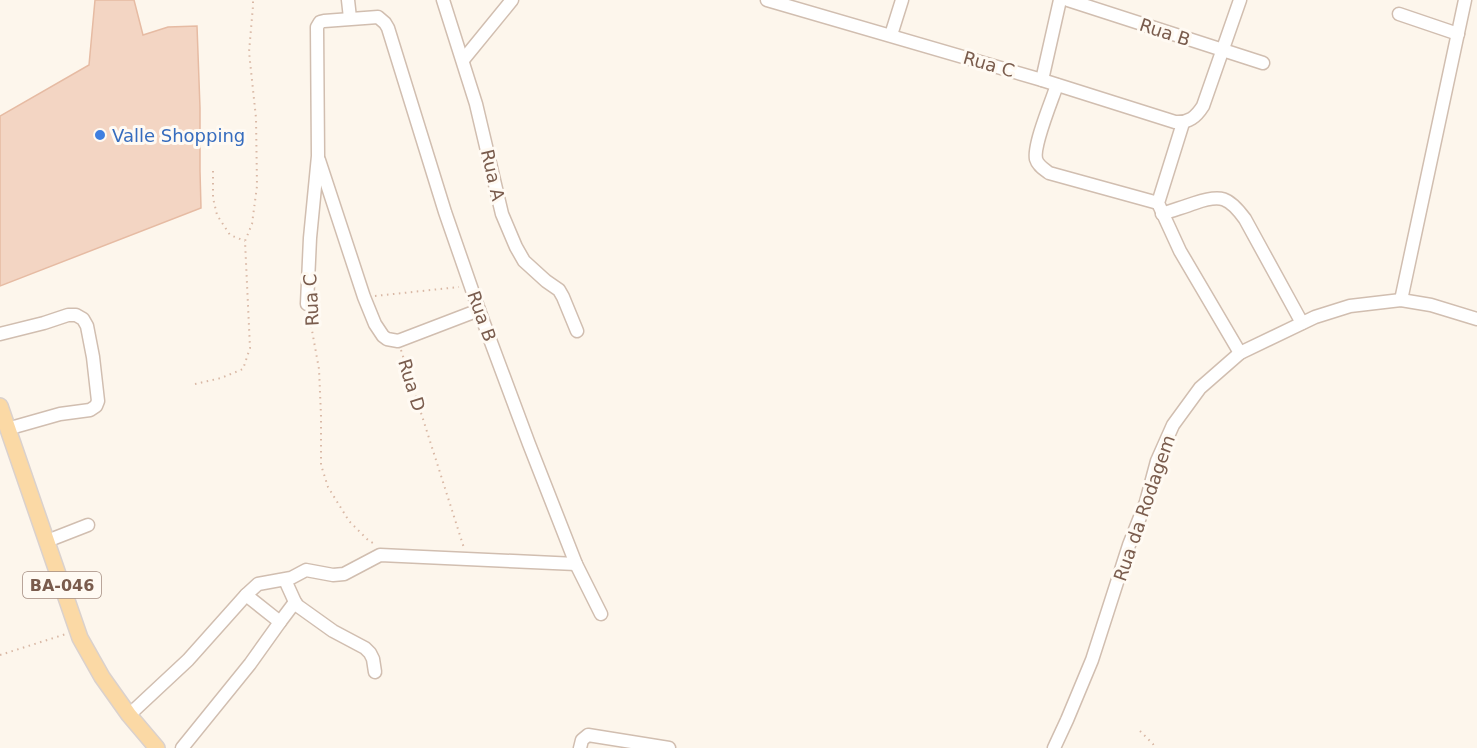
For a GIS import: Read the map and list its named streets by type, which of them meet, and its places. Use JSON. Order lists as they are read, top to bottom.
{
  "streets": {
    "main road": ["BA-046"],
    "street": [
      "Rua B",
      "Rua C",
      "Rua A",
      "Rua D",
      "Rua da Rodagem"
    ]
  },
  "crossings": [
    ["Rua B", "Rua C"],
    ["Rua C", "Rua D"]
  ],
  "places": ["Valle Shopping"]
}
